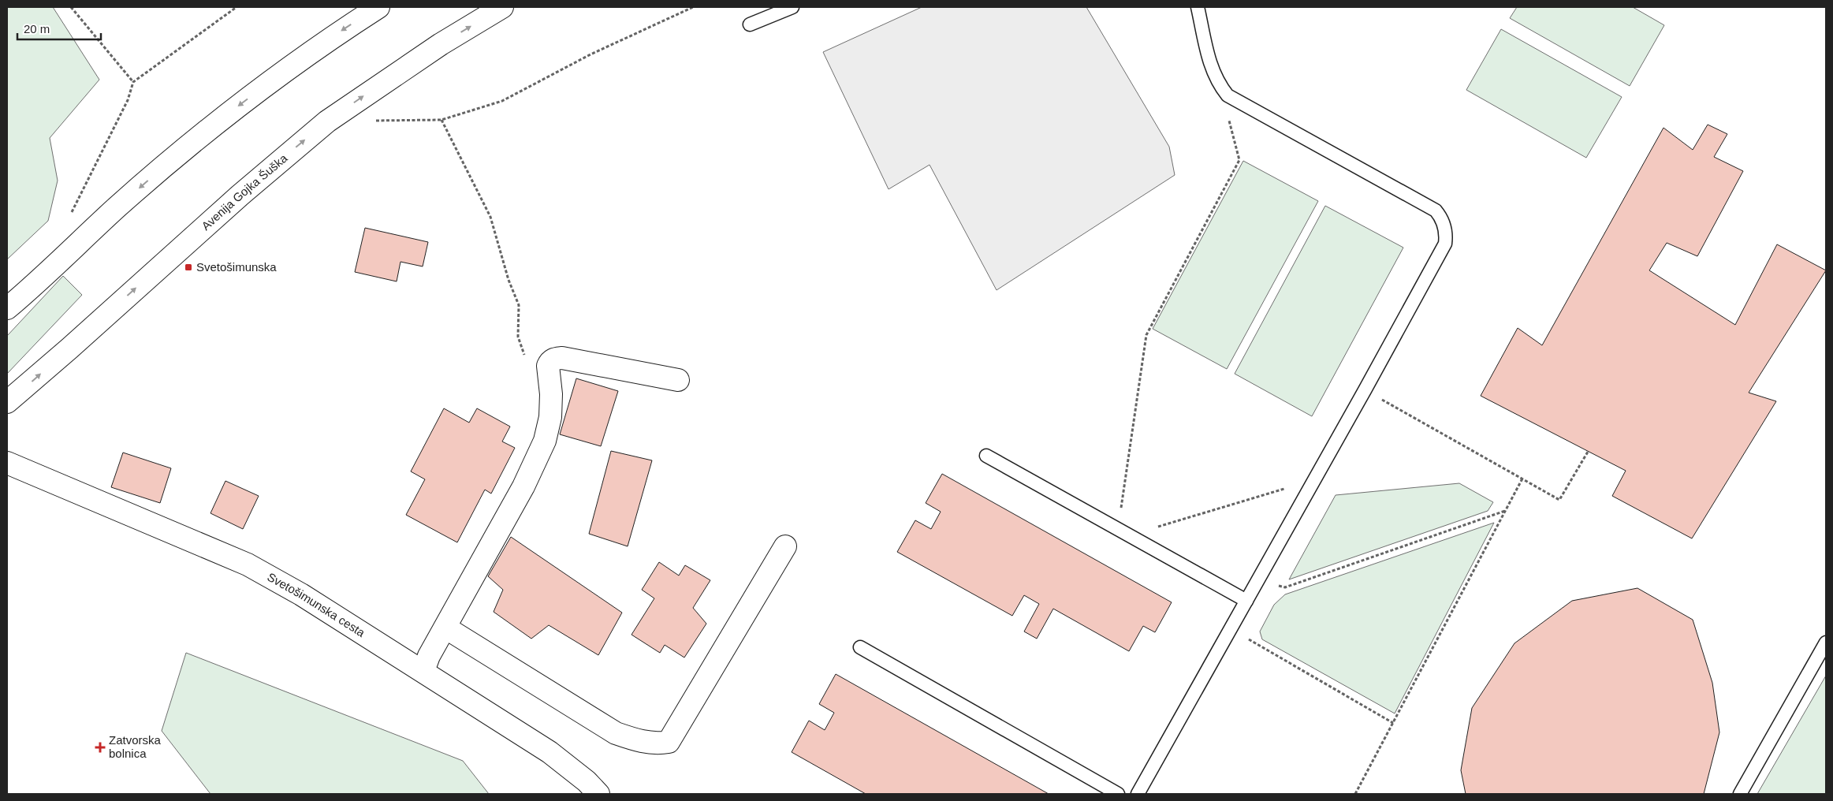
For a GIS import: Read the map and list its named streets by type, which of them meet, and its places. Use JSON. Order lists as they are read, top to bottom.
{
  "streets": {
    "street": ["Avenija Gojka Šuška", "Svetošimunska cesta"]
  },
  "places": {
    "transit": ["Svetošimunska"],
    "health": ["Zatvorska bolnica"]
  },
  "scale_bar": "20 m"
}
